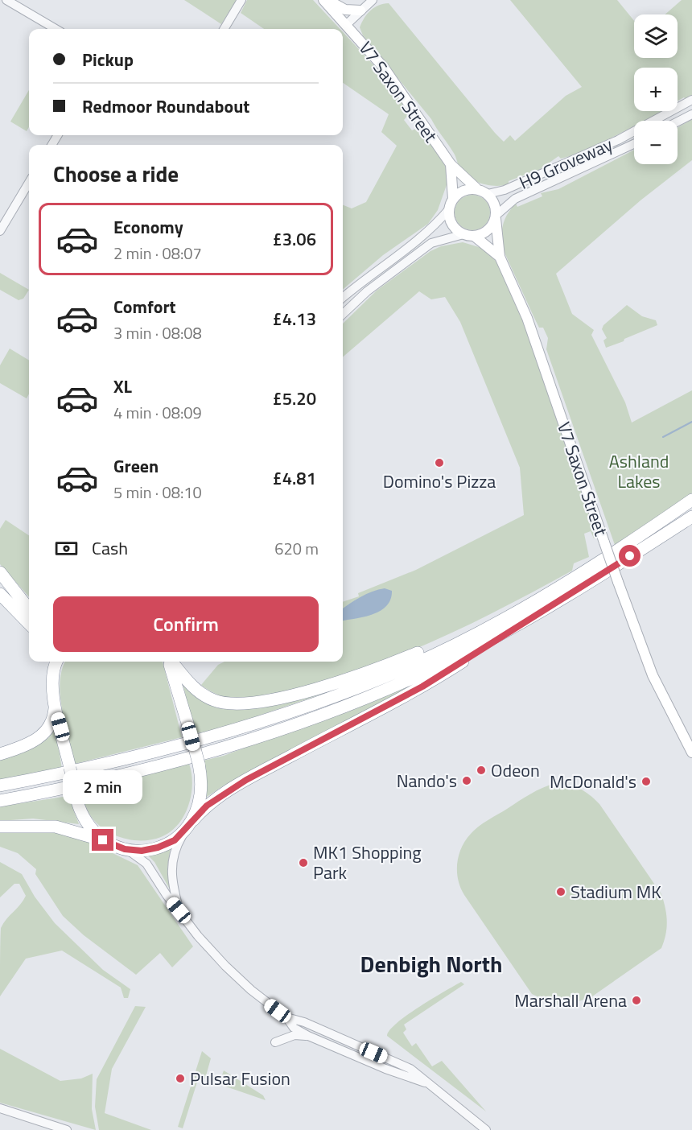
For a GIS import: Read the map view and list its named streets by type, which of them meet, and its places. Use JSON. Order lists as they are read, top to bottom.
{
  "streets": {
    "main road": ["V7 Saxon Street"],
    "street": ["H9 Groveway"]
  },
  "crossings": [
    ["V7 Saxon Street", "H9 Groveway"]
  ],
  "districts": ["Denbigh North"],
  "parks": ["Ashland Lakes"],
  "places": [
    "Domino's Pizza",
    "Odeon",
    "Nando's",
    "McDonald's",
    "MK1 Shopping Park",
    "Stadium MK",
    "Marshall Arena",
    "Pulsar Fusion"
  ],
  "page": {
    "map_buttons": ["+", "−"],
    "banner": ["Pickup", "Redmoor Roundabout"],
    "heading": "Choose a ride",
    "list": [
      {
        "name": "Economy",
        "note": "2 min · 08:07",
        "value": "£3.06"
      },
      {
        "name": "Comfort",
        "note": "3 min · 08:08",
        "value": "£4.13"
      },
      {
        "name": "XL",
        "note": "4 min · 08:09",
        "value": "£5.20"
      },
      {
        "name": "Green",
        "note": "5 min · 08:10",
        "value": "£4.81"
      }
    ],
    "pay": ["Cash", "620 m"],
    "buttons": "Confirm",
    "bubble": "2 min"
  }
}
